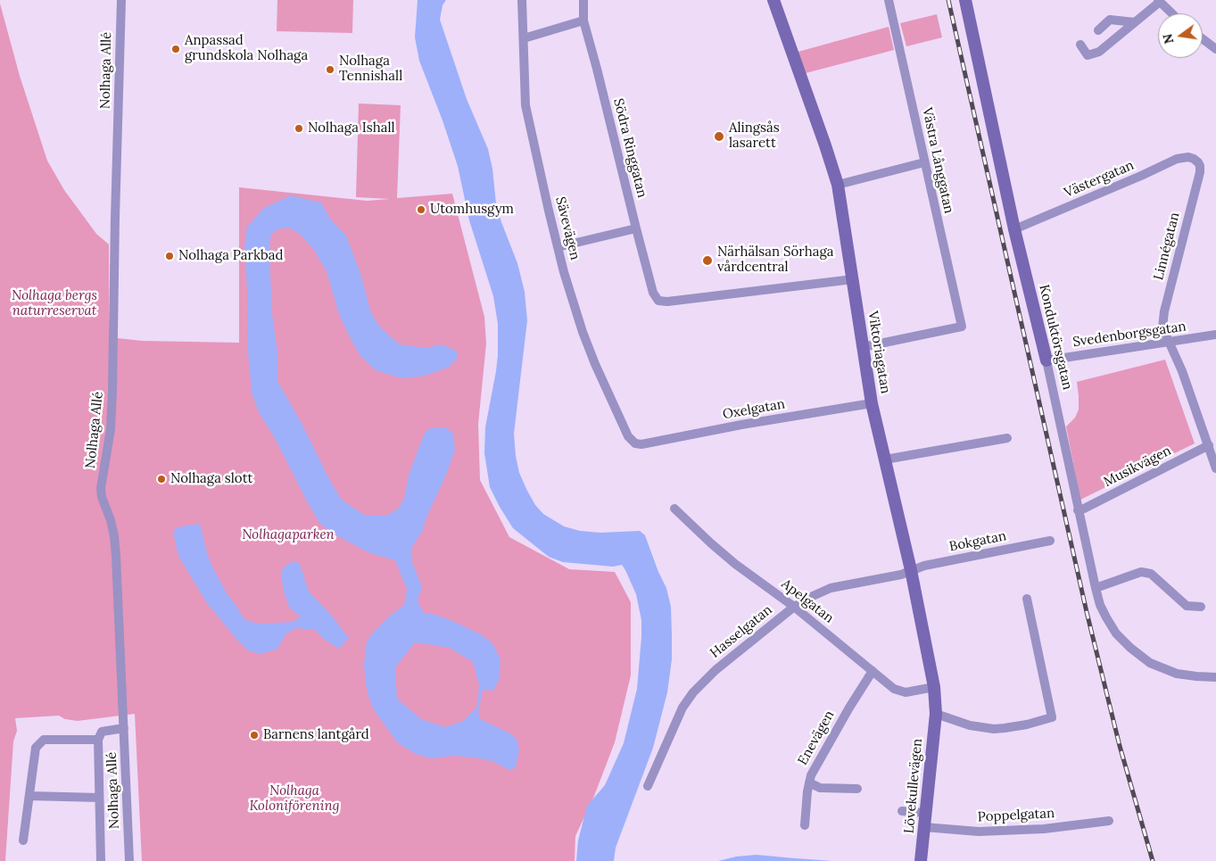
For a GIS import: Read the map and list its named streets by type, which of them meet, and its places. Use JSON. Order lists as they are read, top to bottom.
{
  "streets": {
    "street": [
      "Nolhaga Allé",
      "Södra Ringgatan",
      "Västra Långgatan",
      "Västergatan",
      "Sävevägen",
      "Linnégatan",
      "Svedenborgsgatan",
      "Konduktörsgatan",
      "Viktoriagatan",
      "Oxelgatan",
      "Musikvägen",
      "Bokgatan",
      "Apelgatan",
      "Hasselgatan",
      "Enevägen",
      "Lövekullevägen",
      "Poppelgatan"
    ]
  },
  "crossings": [
    ["Södra Ringgatan", "Viktoriagatan"],
    ["Västra Långgatan", "Viktoriagatan"],
    ["Västergatan", "Linnégatan"],
    ["Västergatan", "Konduktörsgatan"],
    ["Sävevägen", "Oxelgatan"],
    ["Linnégatan", "Svedenborgsgatan"],
    ["Linnégatan", "Musikvägen"],
    ["Svedenborgsgatan", "Konduktörsgatan"],
    ["Konduktörsgatan", "Musikvägen"],
    ["Viktoriagatan", "Oxelgatan"],
    ["Viktoriagatan", "Bokgatan"],
    ["Viktoriagatan", "Apelgatan"],
    ["Viktoriagatan", "Hasselgatan"],
    ["Viktoriagatan", "Lövekullevägen"],
    ["Bokgatan", "Hasselgatan"],
    ["Apelgatan", "Hasselgatan"],
    ["Apelgatan", "Enevägen"],
    ["Lövekullevägen", "Poppelgatan"]
  ],
  "parks": ["Nolhaga bergs naturreservat", "Nolhagaparken", "Nolhaga Koloniförening"],
  "places": [
    "Anpassad grundskola Nolhaga",
    "Nolhaga Tennishall",
    "Nolhaga Ishall",
    "Alingsås lasarett",
    "Utomhusgym",
    "Nolhaga Parkbad",
    "Närhälsan Sörhaga vårdcentral",
    "Nolhaga slott",
    "Barnens lantgård"
  ],
  "north": "left"
}
